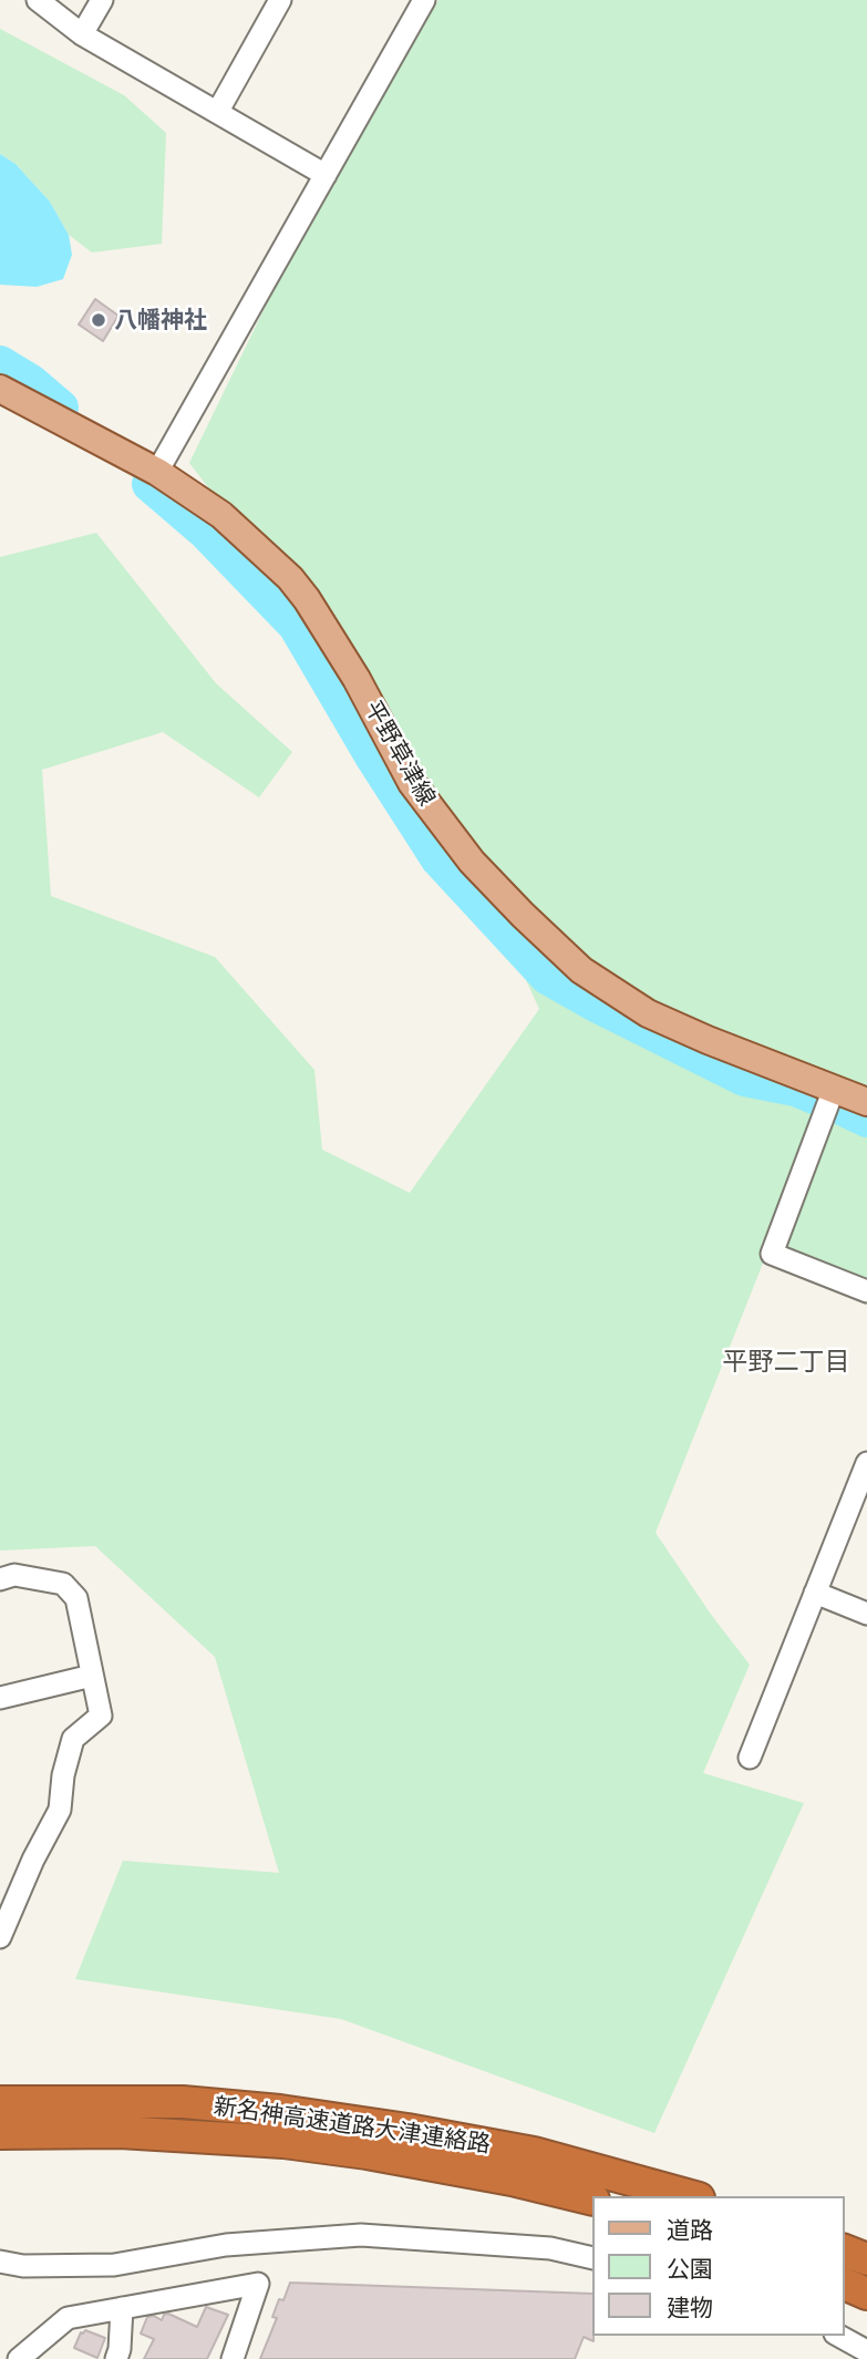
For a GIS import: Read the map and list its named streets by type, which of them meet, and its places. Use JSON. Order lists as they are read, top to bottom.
{
  "streets": {
    "highway": ["新名神高速道路大津連絡路"],
    "main road": ["平野草津線"]
  },
  "districts": ["平野二丁目"],
  "places": ["八幡神社"],
  "legend": ["道路", "公園", "建物"]
}
